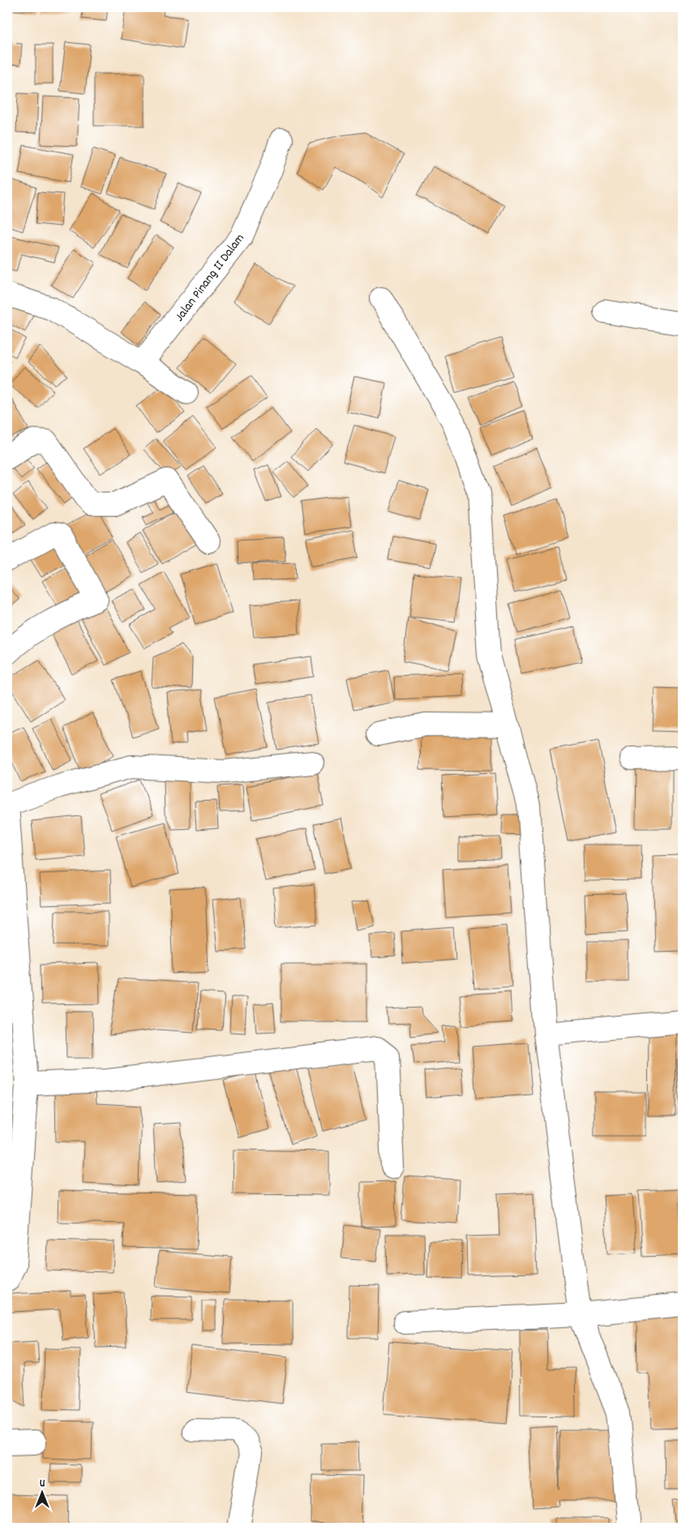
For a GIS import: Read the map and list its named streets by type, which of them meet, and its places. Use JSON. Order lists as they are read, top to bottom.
{
  "streets": {
    "street": ["Jalan Pinang II Dalam"]
  },
  "north": "top"
}
